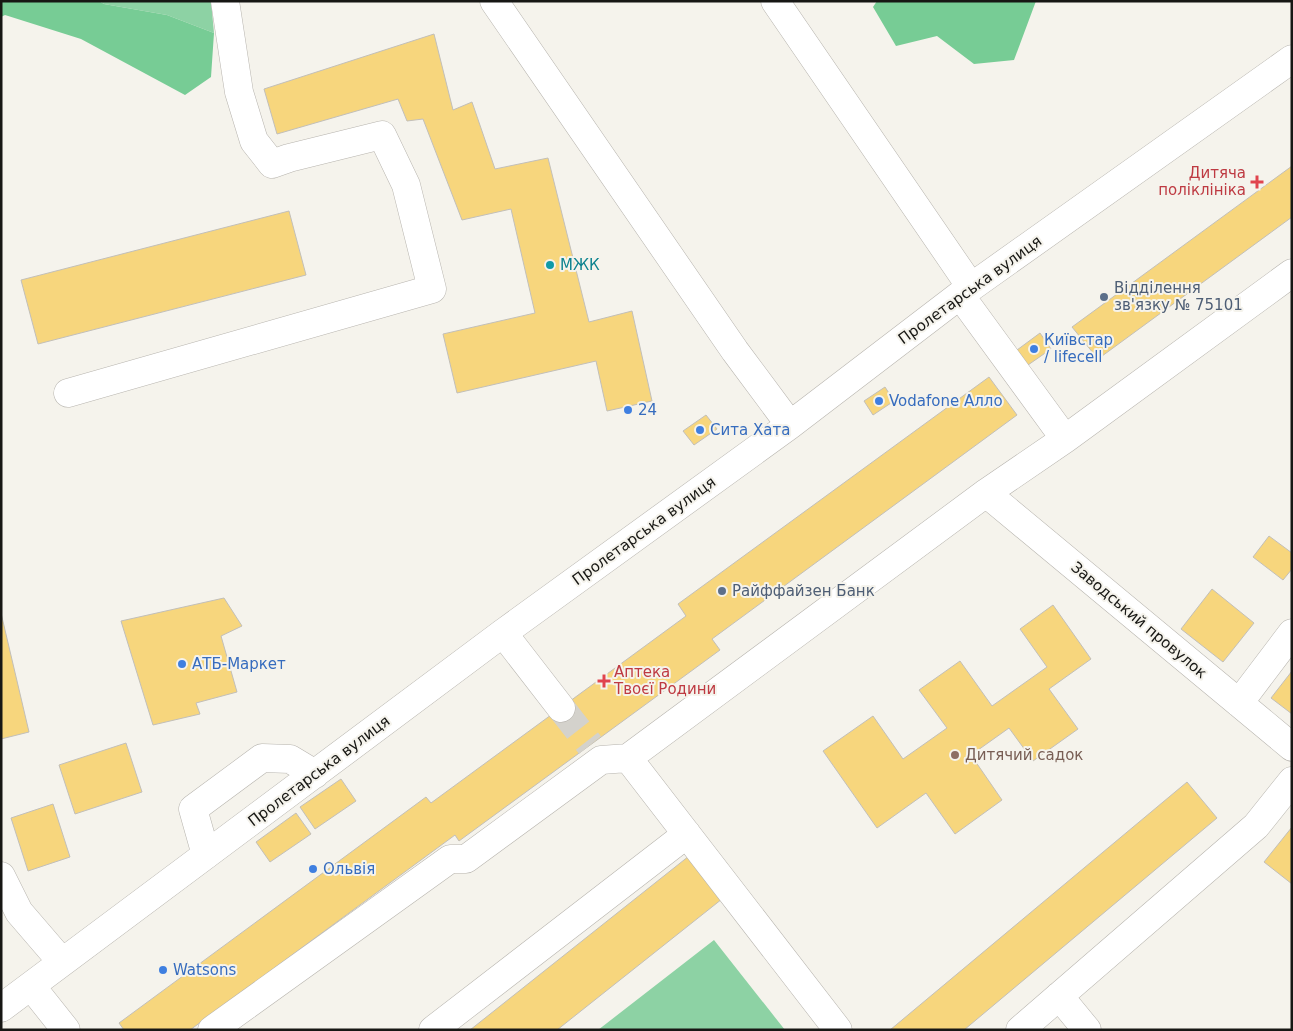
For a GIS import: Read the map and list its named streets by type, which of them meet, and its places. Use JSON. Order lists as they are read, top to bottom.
{
  "streets": {
    "street": ["Пролетарська вулиця", "Заводський провулок"]
  },
  "places": {
    "health": ["Дитяча поліклініка", "Аптека Твоєї Родини"],
    "other": [
      "МЖК",
      "Відділення зв'язку № 75101",
      "Київстар / lifecell",
      "Vodafone Алло",
      "24",
      "Сита Хата",
      "Райффайзен Банк",
      "АТБ-Маркет",
      "Дитячий садок",
      "Ольвія",
      "Watsons"
    ]
  }
}
